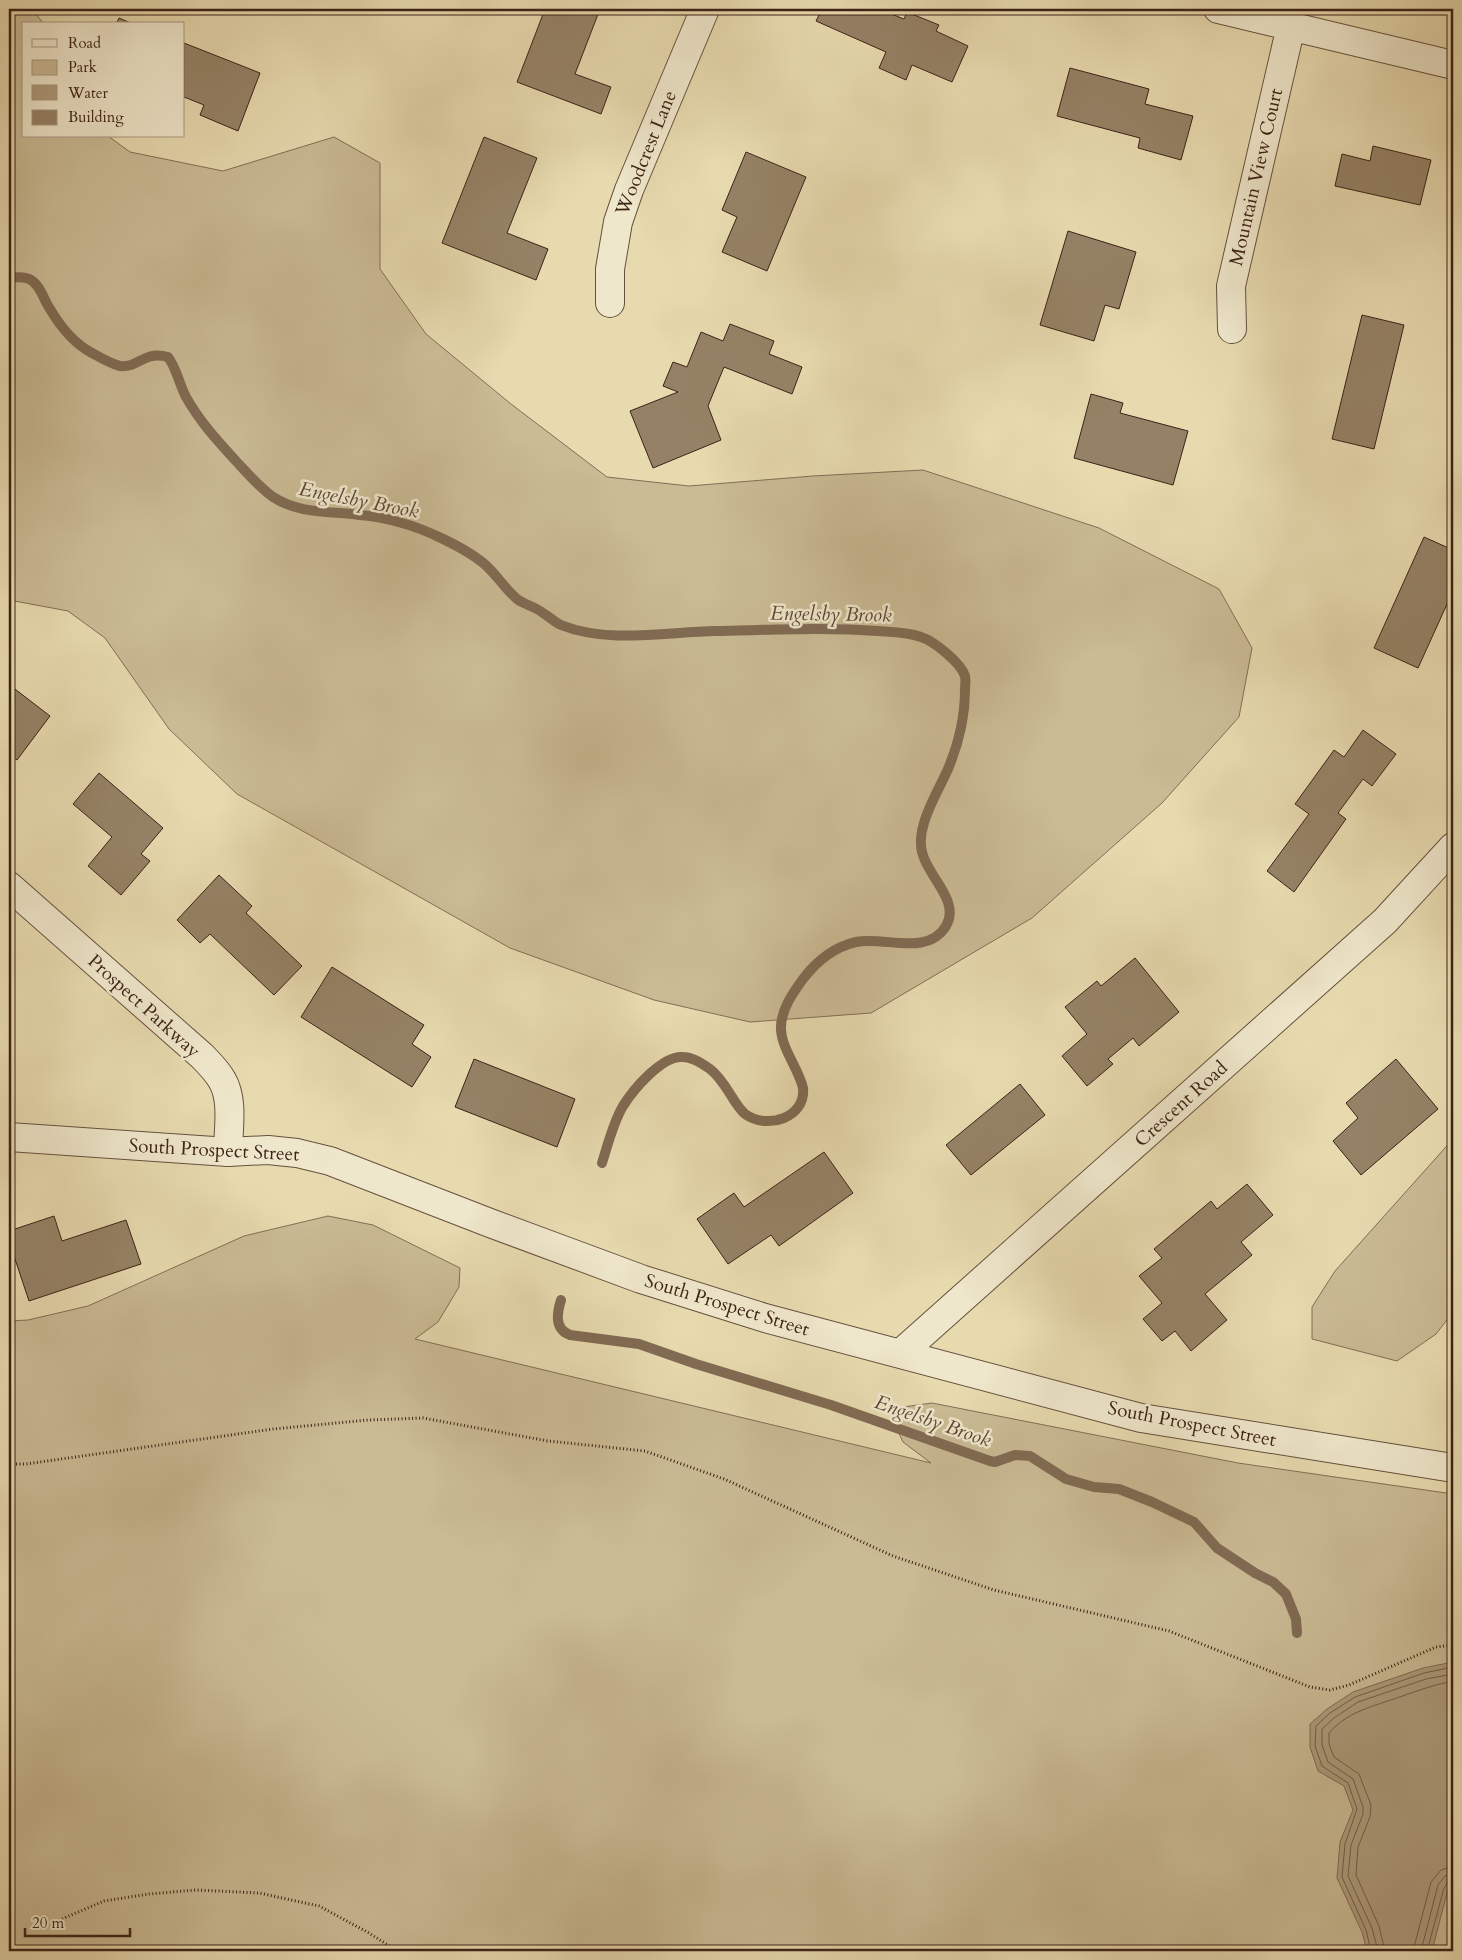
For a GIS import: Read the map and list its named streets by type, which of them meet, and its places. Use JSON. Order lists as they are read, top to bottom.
{
  "streets": {
    "street": [
      "Woodcrest Lane",
      "Mountain View Court",
      "Prospect Parkway",
      "Crescent Road",
      "South Prospect Street"
    ]
  },
  "crossings": [
    ["Prospect Parkway", "South Prospect Street"],
    ["Crescent Road", "South Prospect Street"]
  ],
  "water": ["Engelsby Brook"],
  "legend": [
    "Road",
    "Park",
    "Water",
    "Building"
  ],
  "scale_bar": "20 m"
}
